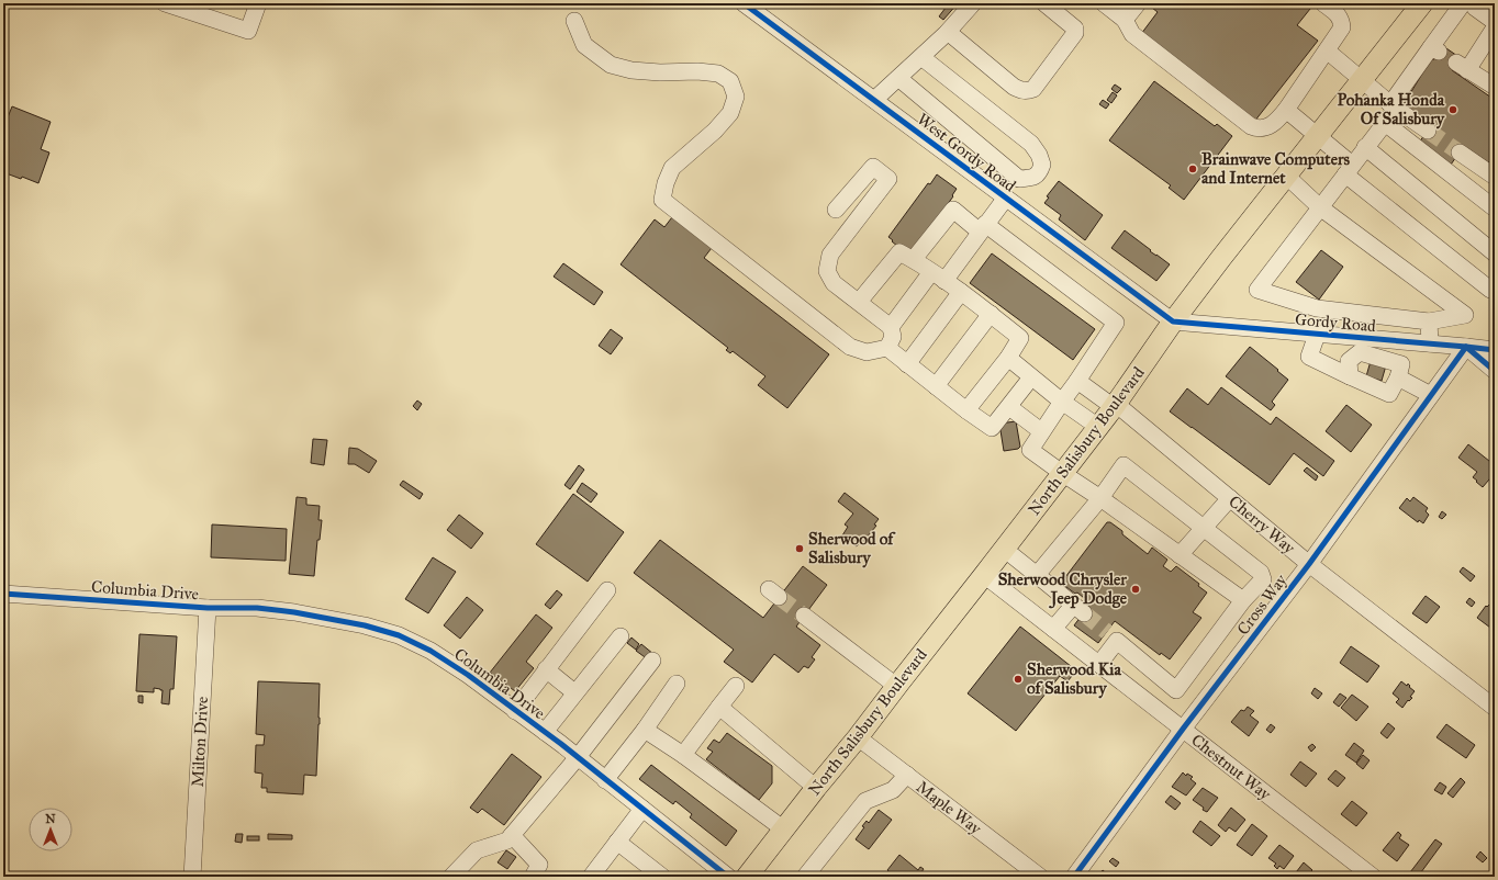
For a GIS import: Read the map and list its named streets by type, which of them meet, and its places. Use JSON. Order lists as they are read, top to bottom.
{
  "streets": {
    "main road": ["North Salisbury Boulevard"],
    "street": [
      "West Gordy Road",
      "Gordy Road",
      "Cherry Way",
      "Columbia Drive",
      "Cross Way",
      "Milton Drive",
      "Chestnut Way",
      "Maple Way"
    ]
  },
  "crossings": [
    ["West Gordy Road", "Gordy Road"],
    ["West Gordy Road", "North Salisbury Boulevard"],
    ["Gordy Road", "North Salisbury Boulevard"],
    ["Gordy Road", "Cross Way"],
    ["North Salisbury Boulevard", "Cherry Way"],
    ["North Salisbury Boulevard", "Chestnut Way"],
    ["North Salisbury Boulevard", "Maple Way"],
    ["Cherry Way", "Cross Way"],
    ["Columbia Drive", "Milton Drive"],
    ["Cross Way", "Chestnut Way"]
  ],
  "places": [
    "Pohanka Honda Of Salisbury",
    "Brainwave Computers and Internet",
    "Sherwood of Salisbury",
    "Sherwood Chrysler Jeep Dodge",
    "Sherwood Kia of Salisbury"
  ],
  "north": "top"
}
